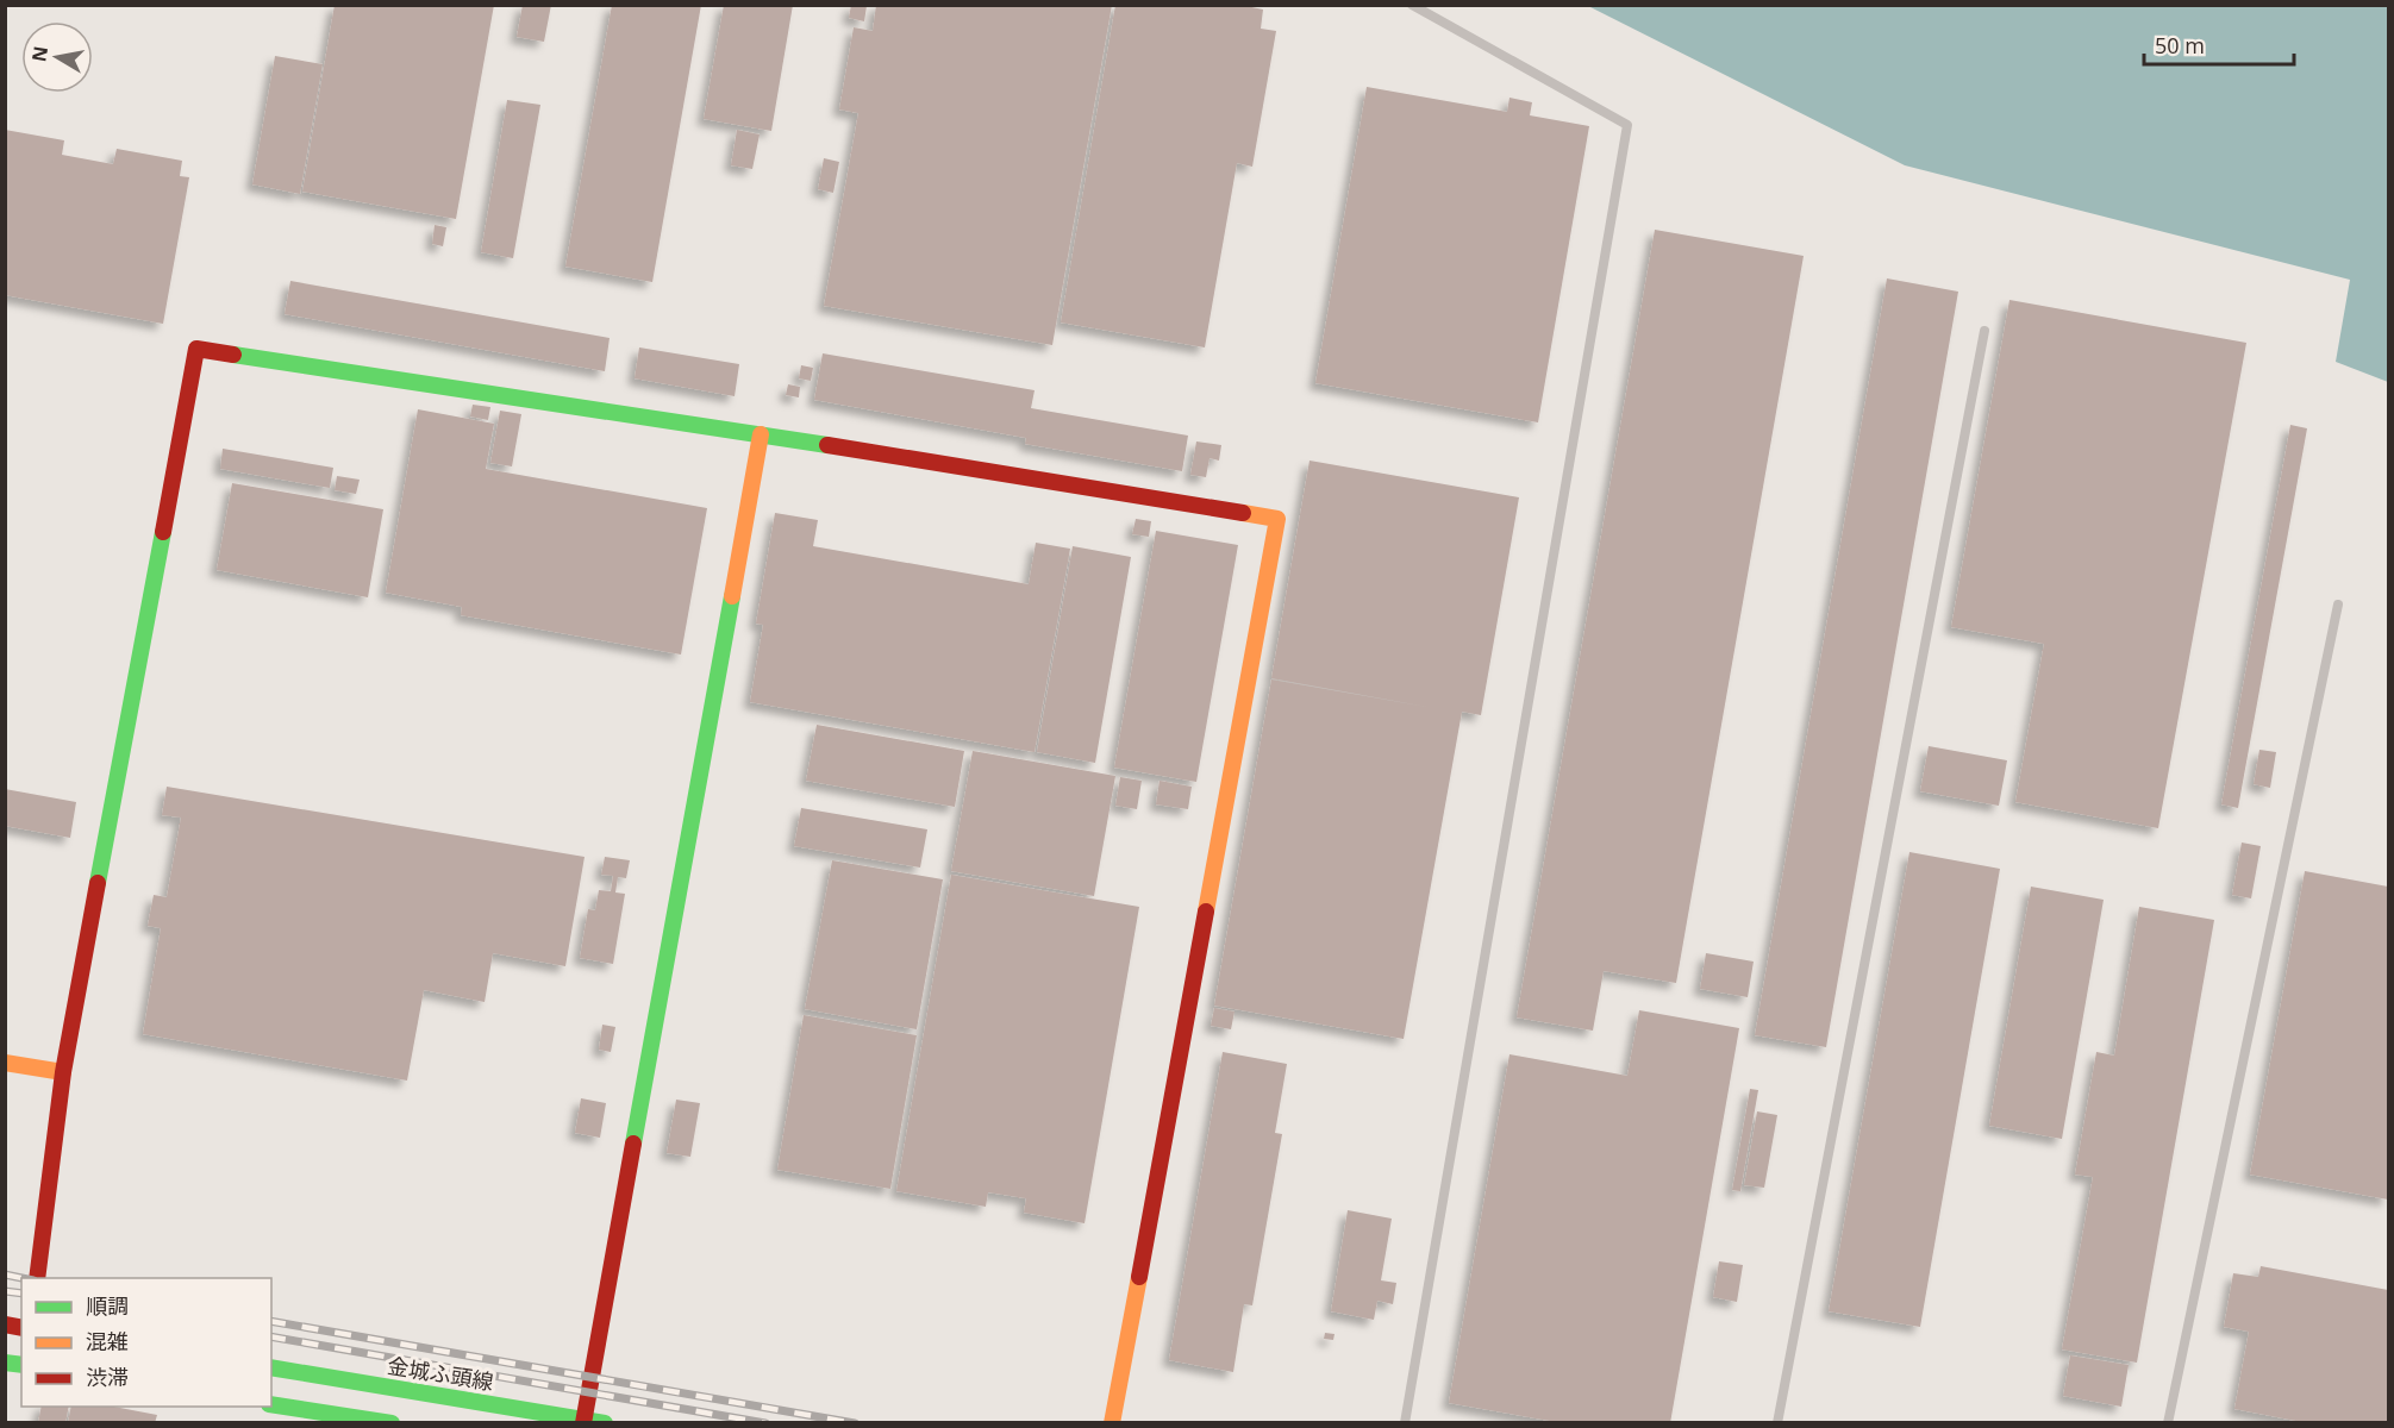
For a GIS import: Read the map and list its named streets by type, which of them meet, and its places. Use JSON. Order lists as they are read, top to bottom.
{
  "streets": {
    "street": ["金城ふ頭線"]
  },
  "legend": ["順調", "混雑", "渋滞"],
  "scale_bar": "50 m",
  "north": "left"
}
